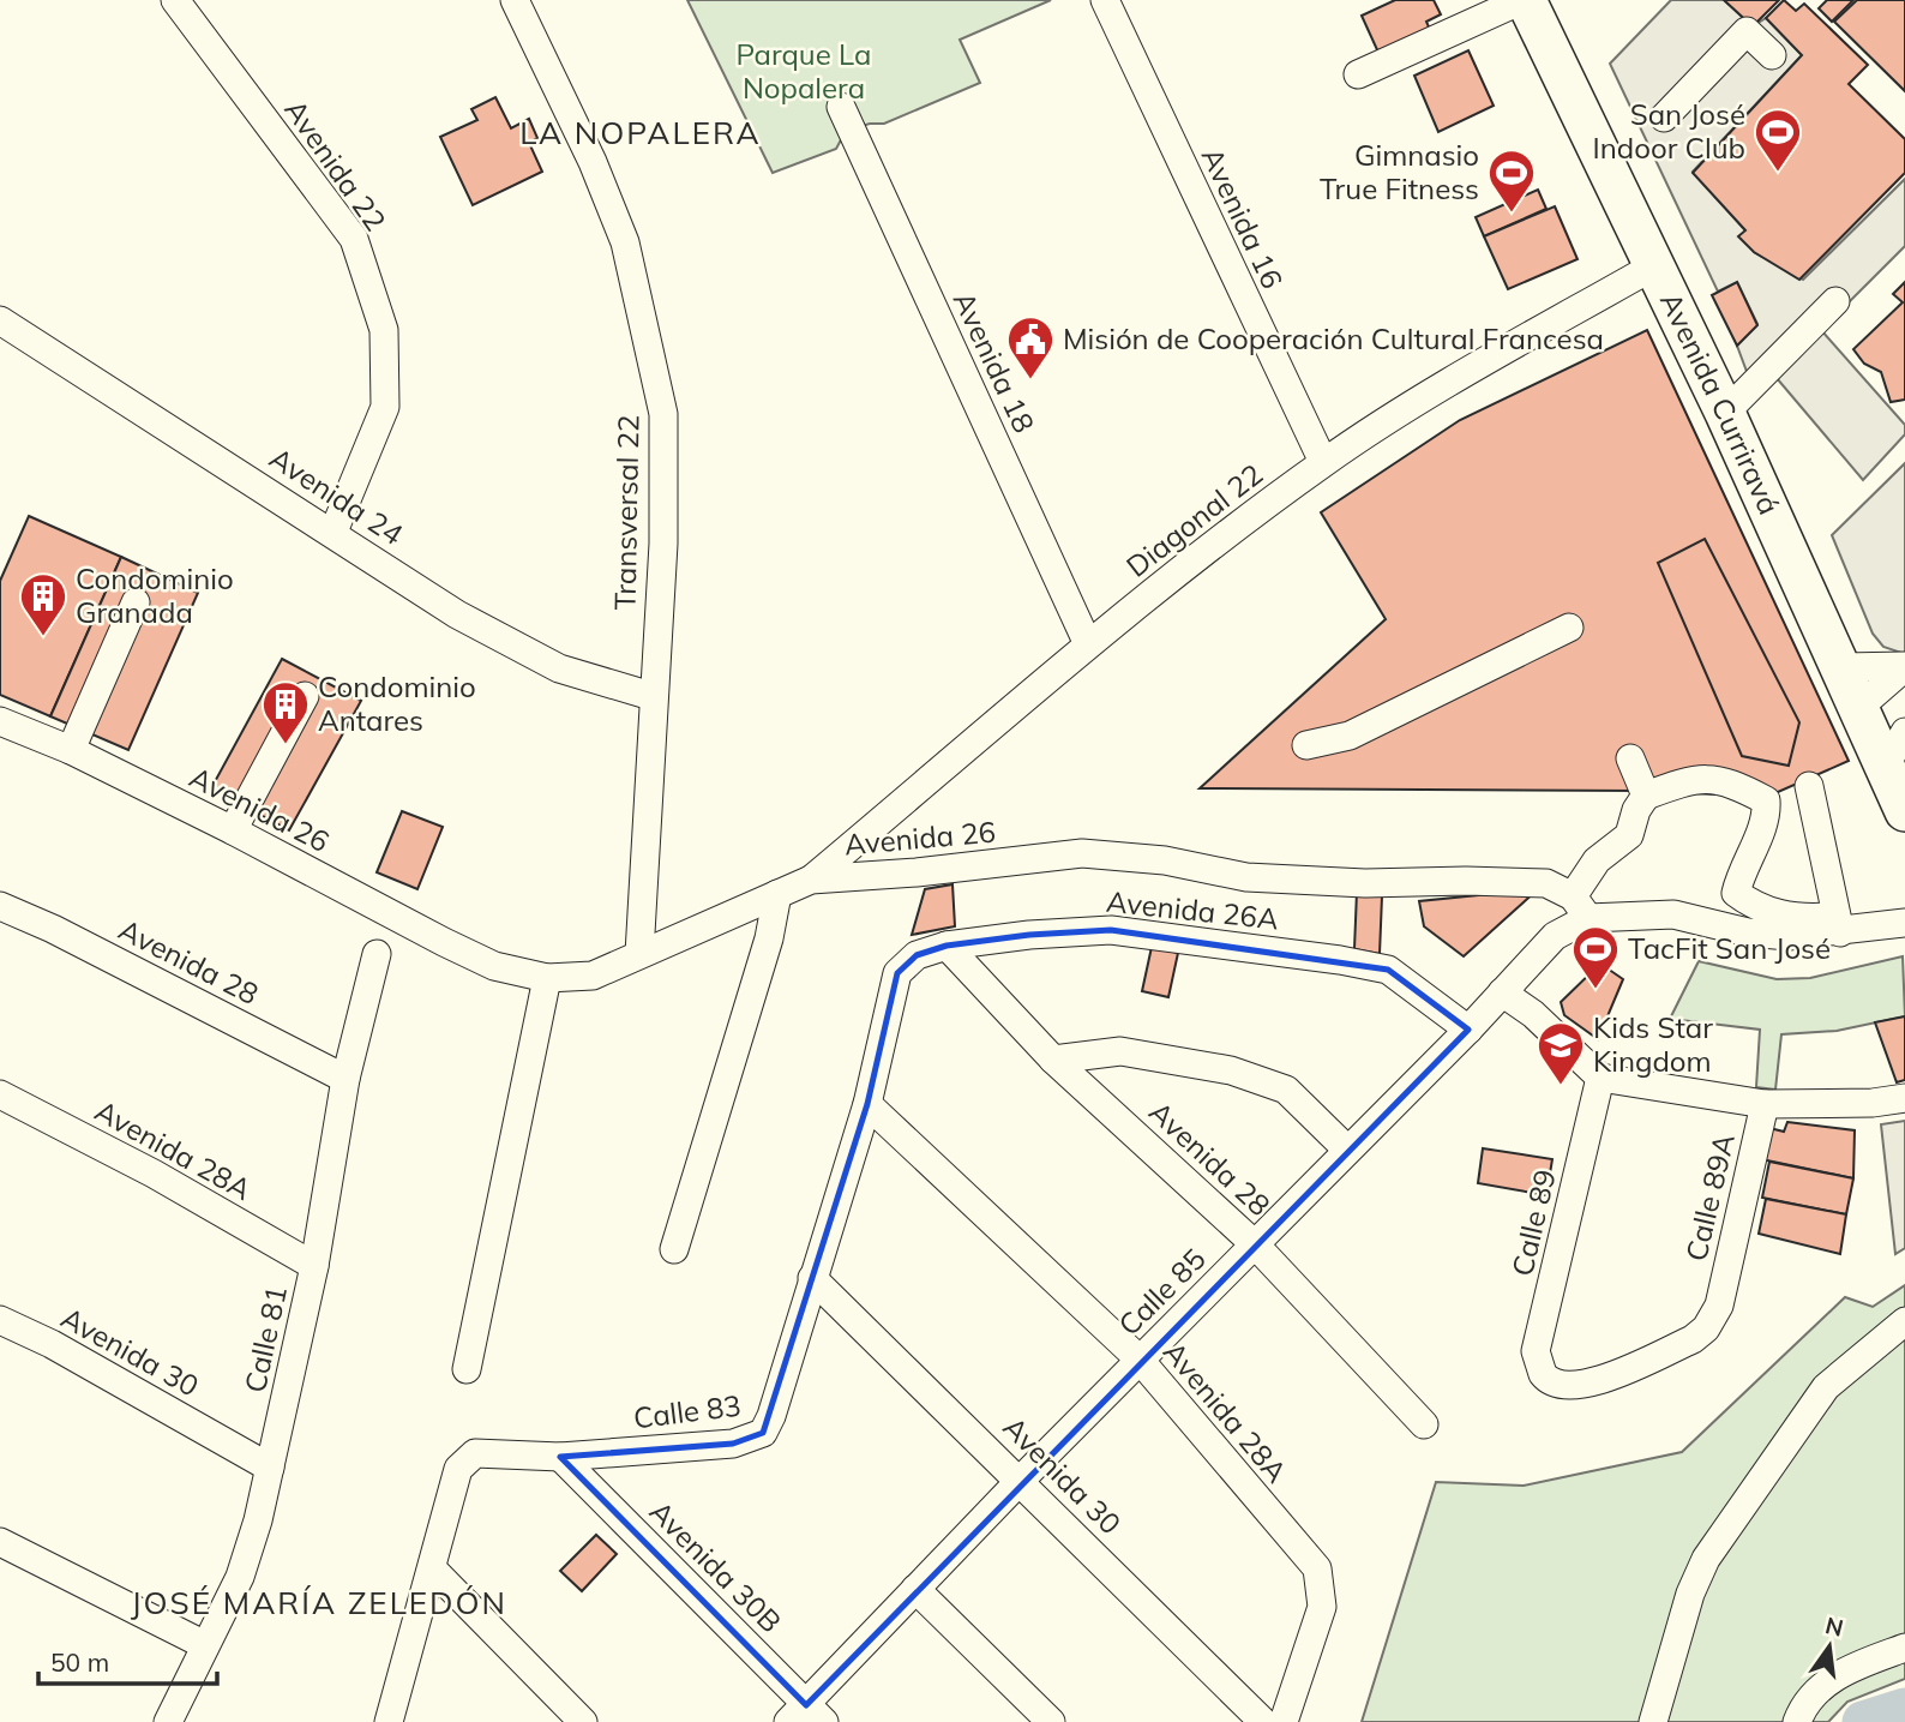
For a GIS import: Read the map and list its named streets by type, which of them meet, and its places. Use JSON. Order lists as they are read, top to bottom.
{
  "streets": {
    "highway": ["Avenida Curriravá"],
    "street": [
      "Avenida 22",
      "Avenida 16",
      "Avenida 18",
      "Avenida 24",
      "Transversal 22",
      "Diagonal 22",
      "Avenida 26",
      "Avenida 26A",
      "Avenida 28",
      "Avenida 28A",
      "Calle 89A",
      "Calle 89",
      "Calle 85",
      "Calle 81",
      "Avenida 30",
      "Calle 83",
      "Avenida 30B"
    ]
  },
  "crossings": [
    ["Avenida 22", "Avenida 24"],
    ["Avenida 16", "Diagonal 22"],
    ["Avenida 18", "Diagonal 22"],
    ["Avenida Curriravá", "Diagonal 22"],
    ["Avenida 24", "Transversal 22"],
    ["Transversal 22", "Avenida 26"],
    ["Diagonal 22", "Avenida 26"],
    ["Avenida 26", "Calle 85"],
    ["Avenida 26A", "Avenida 28"],
    ["Avenida 26A", "Calle 85"],
    ["Avenida 26A", "Calle 83"],
    ["Avenida 28", "Calle 85"],
    ["Avenida 28", "Calle 81"],
    ["Avenida 28A", "Calle 85"],
    ["Avenida 28A", "Calle 81"],
    ["Avenida 28A", "Calle 83"],
    ["Calle 89A", "Calle 89"],
    ["Calle 85", "Avenida 30"],
    ["Calle 85", "Avenida 30B"],
    ["Calle 81", "Avenida 30"],
    ["Avenida 30", "Calle 83"],
    ["Calle 83", "Avenida 30B"]
  ],
  "districts": ["LA NOPALERA", "JOSÉ MARÍA ZELEDÓN"],
  "parks": ["Parque La Nopalera"],
  "places": {
    "sports": ["San José Indoor Club", "Gimnasio True Fitness", "TacFit San José"],
    "public building": ["Misión de Cooperación Cultural Francesa"],
    "building": ["Condominio Granada", "Condominio Antares"],
    "school or university": ["Kids Star Kingdom"]
  },
  "scale_bar": "50 m",
  "north": "top"
}
